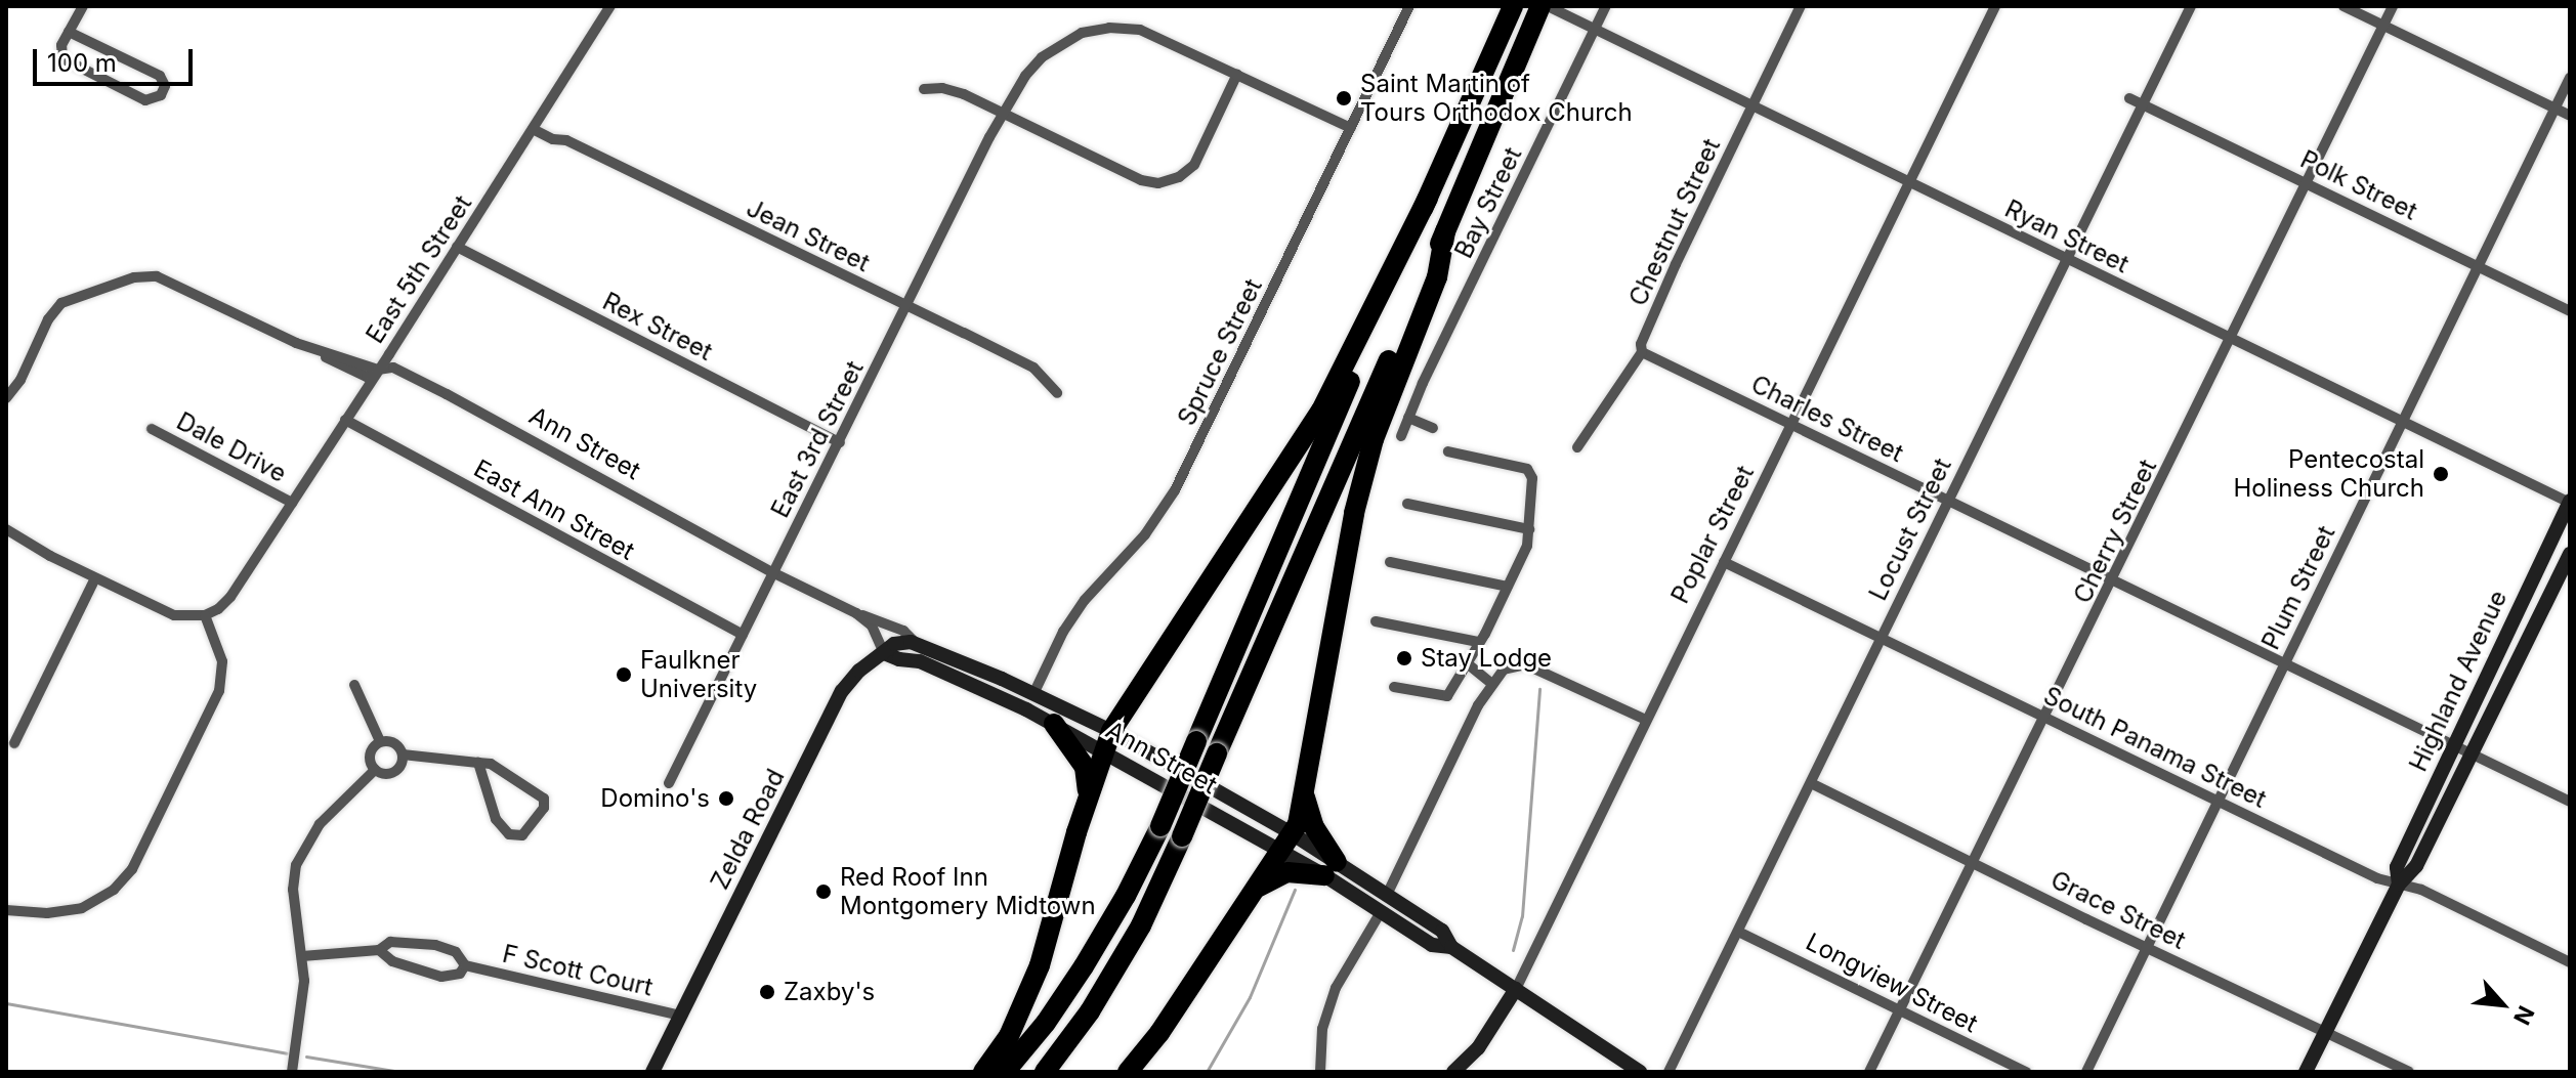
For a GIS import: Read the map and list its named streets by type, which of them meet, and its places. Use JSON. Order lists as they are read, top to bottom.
{
  "streets": {
    "main road": [
      "Ann Street",
      "Poplar Street",
      "Highland Avenue",
      "Zelda Road"
    ],
    "street": [
      "Polk Street",
      "Bay Street",
      "Chestnut Street",
      "Jean Street",
      "Ryan Street",
      "East 5th Street",
      "Rex Street",
      "Spruce Street",
      "Charles Street",
      "East 3rd Street",
      "Dale Drive",
      "East Ann Street",
      "Locust Street",
      "Cherry Street",
      "Plum Street",
      "South Panama Street",
      "Grace Street",
      "F Scott Court",
      "Longview Street"
    ]
  },
  "crossings": [
    ["Polk Street", "Locust Street"],
    ["Polk Street", "Cherry Street"],
    ["Polk Street", "Plum Street"],
    ["Bay Street", "Ryan Street"],
    ["Chestnut Street", "Ryan Street"],
    ["Chestnut Street", "Charles Street"],
    ["Jean Street", "East 5th Street"],
    ["Jean Street", "East 3rd Street"],
    ["Ryan Street", "Locust Street"],
    ["Ryan Street", "Cherry Street"],
    ["Ryan Street", "Poplar Street"],
    ["Ryan Street", "Plum Street"],
    ["Ryan Street", "Highland Avenue"],
    ["East 5th Street", "Rex Street"],
    ["East 5th Street", "Ann Street"],
    ["East 5th Street", "Dale Drive"],
    ["East 5th Street", "East Ann Street"],
    ["Rex Street", "East 3rd Street"],
    ["Spruce Street", "East 3rd Street"],
    ["Spruce Street", "Ann Street"],
    ["Charles Street", "Locust Street"],
    ["Charles Street", "Cherry Street"],
    ["Charles Street", "Poplar Street"],
    ["Charles Street", "Plum Street"],
    ["Charles Street", "Highland Avenue"],
    ["East 3rd Street", "Ann Street"],
    ["East 3rd Street", "East Ann Street"],
    ["Ann Street", "Poplar Street"],
    ["Ann Street", "Zelda Road"],
    ["Locust Street", "South Panama Street"],
    ["Locust Street", "Grace Street"],
    ["Locust Street", "Longview Street"],
    ["Cherry Street", "South Panama Street"],
    ["Cherry Street", "Grace Street"],
    ["Cherry Street", "Longview Street"],
    ["Poplar Street", "South Panama Street"],
    ["Plum Street", "South Panama Street"],
    ["Plum Street", "Grace Street"],
    ["Highland Avenue", "South Panama Street"],
    ["Highland Avenue", "Grace Street"],
    ["Zelda Road", "F Scott Court"]
  ],
  "places": [
    "Saint Martin of Tours Orthodox Church",
    "Pentecostal Holiness Church",
    "Stay Lodge",
    "Faulkner University",
    "Domino's",
    "Red Roof Inn Montgomery Midtown",
    "Zaxby's"
  ],
  "scale_bar": "100 m",
  "north": "bottom right"
}
